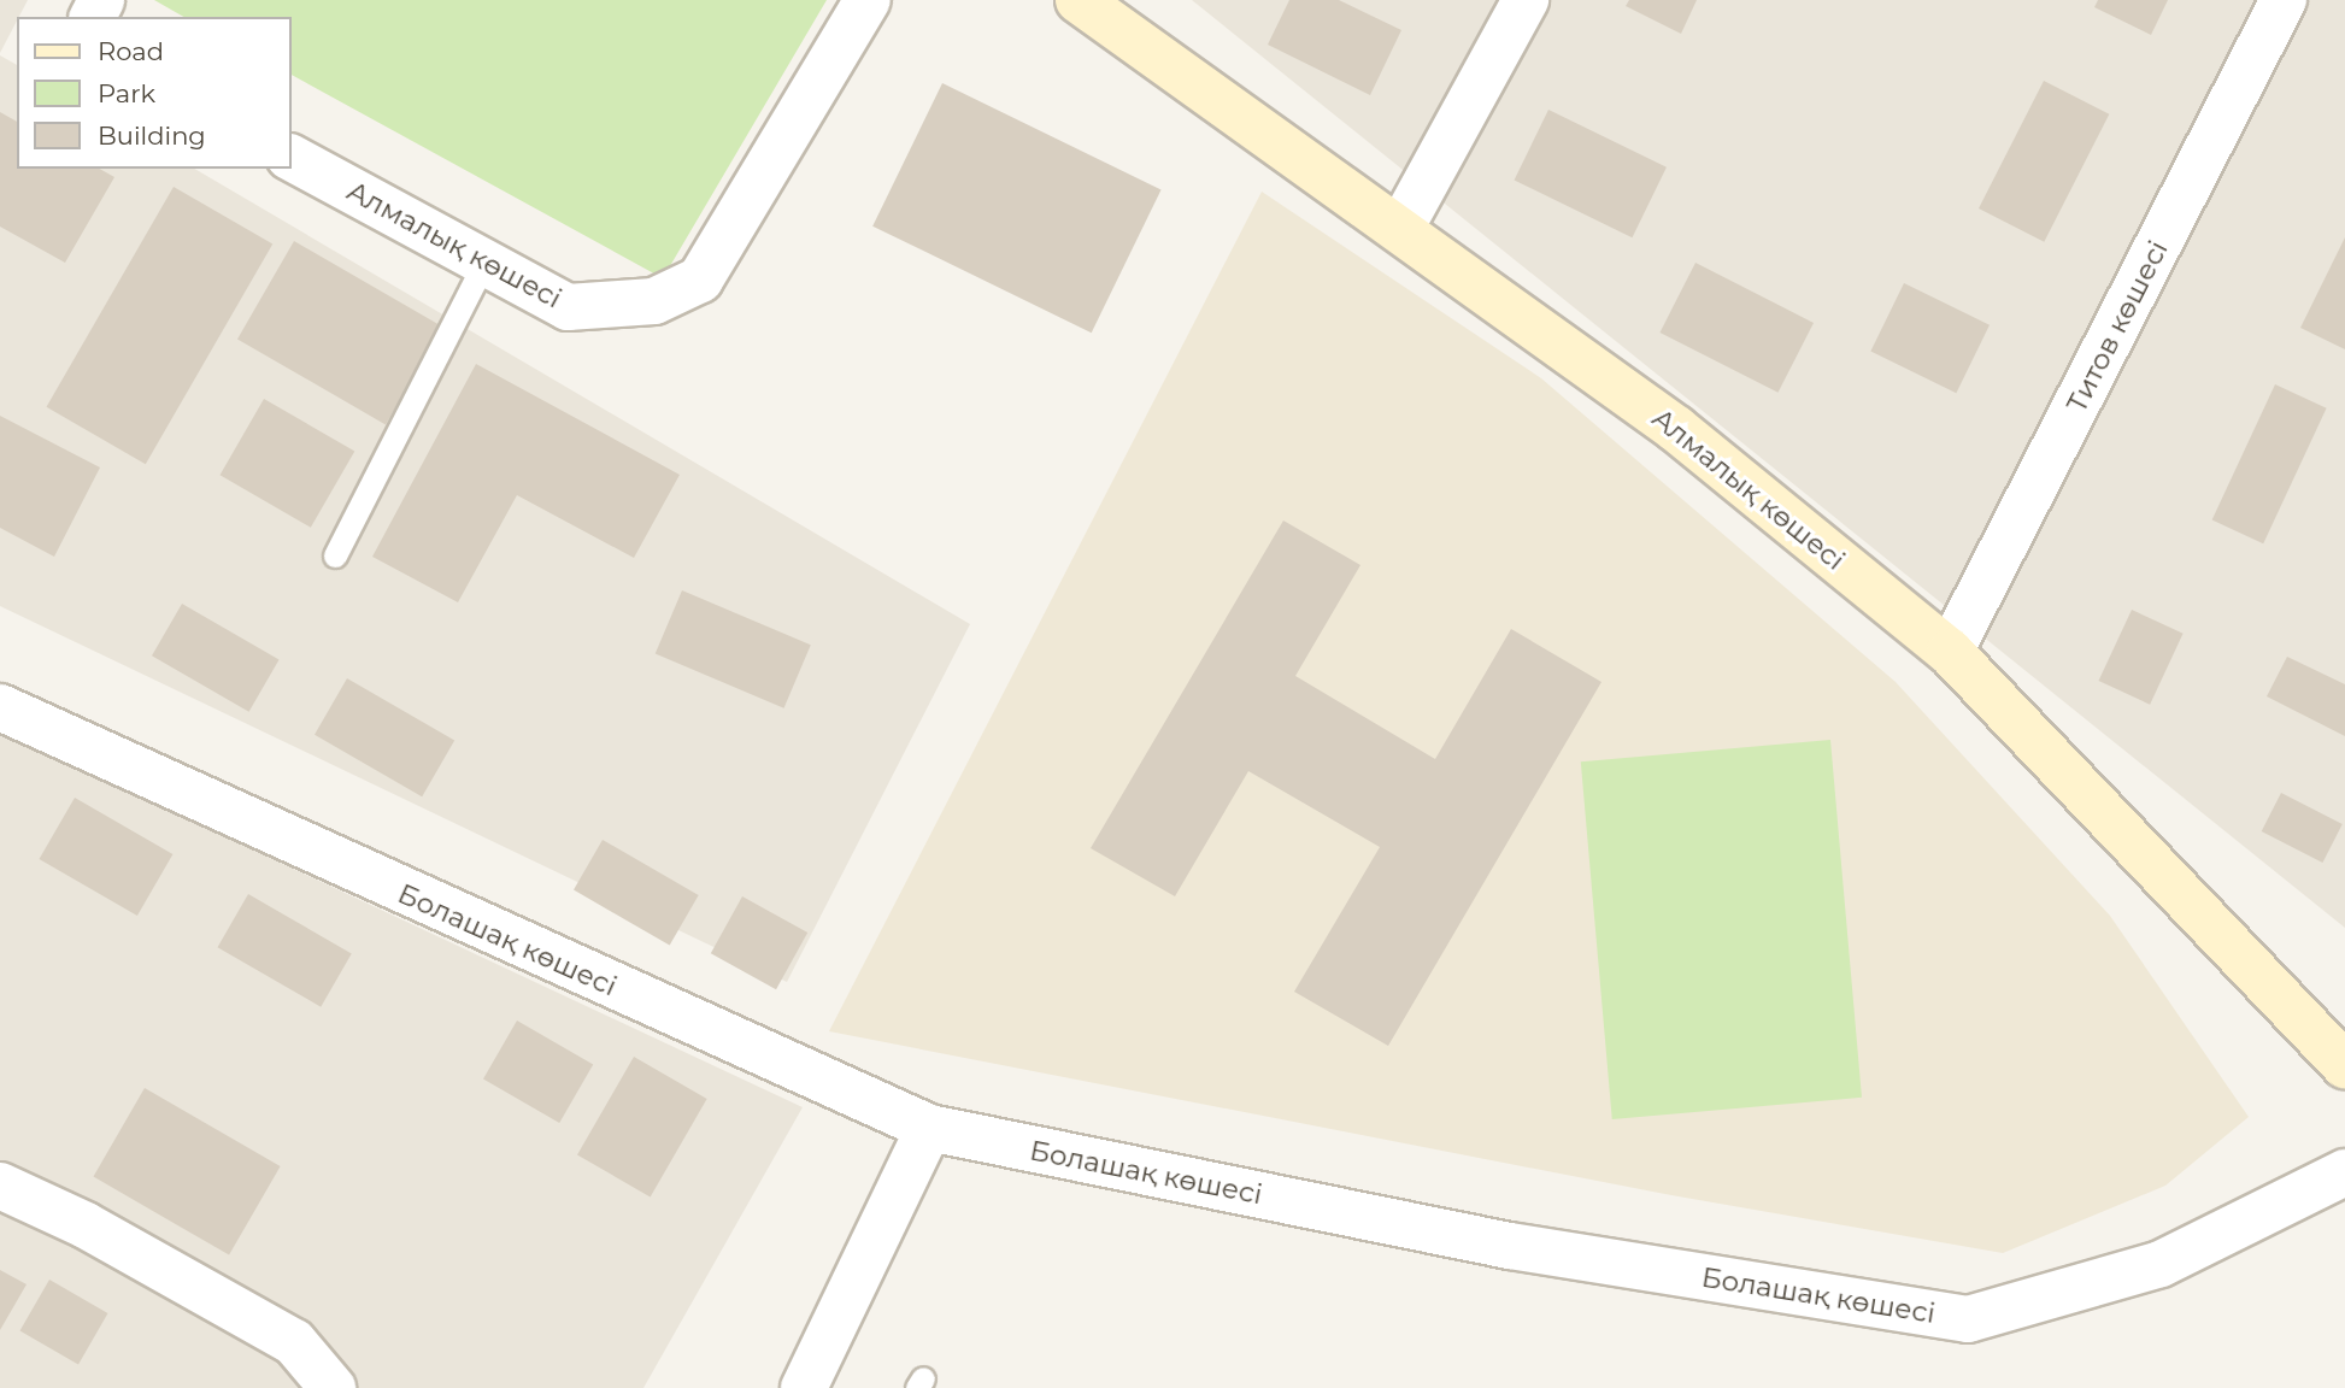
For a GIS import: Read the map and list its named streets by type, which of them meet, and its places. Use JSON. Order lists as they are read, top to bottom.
{
  "streets": {
    "street": ["Алмалық көшесі", "Титов көшесі", "Болашақ көшесі"]
  },
  "crossings": [
    ["Алмалық көшесі", "Титов көшесі"]
  ],
  "legend": ["Road", "Park", "Building"]
}
